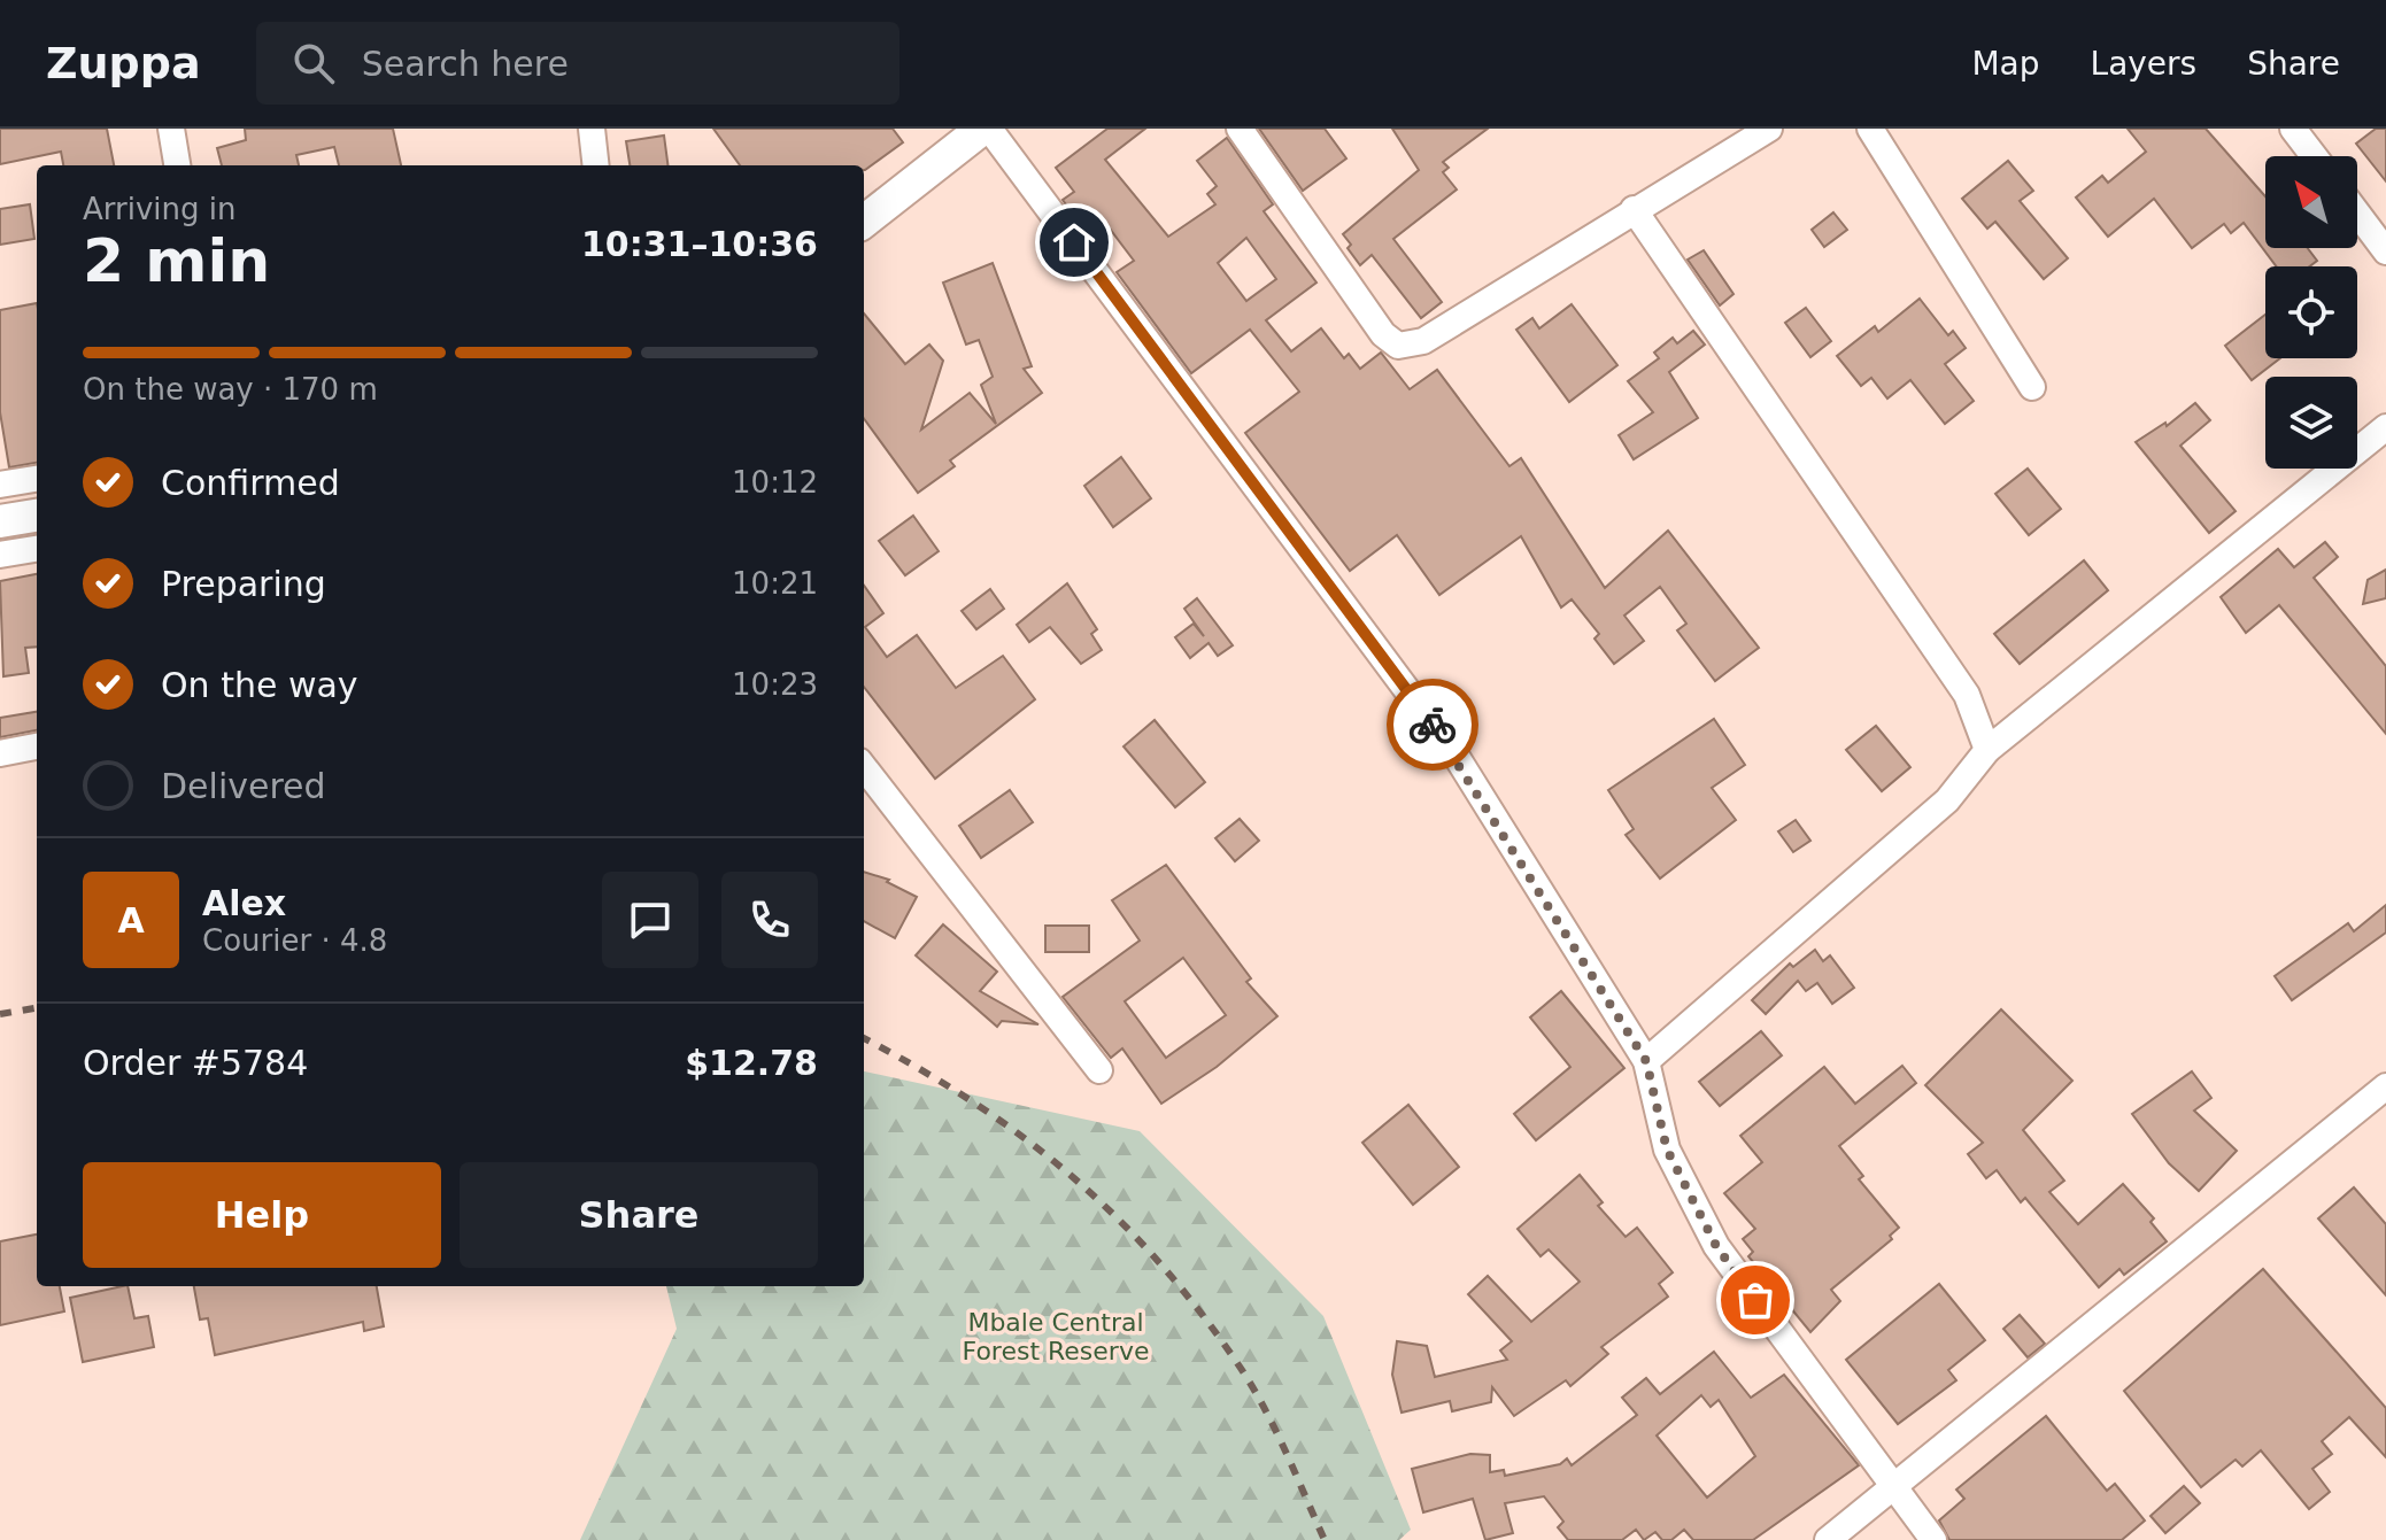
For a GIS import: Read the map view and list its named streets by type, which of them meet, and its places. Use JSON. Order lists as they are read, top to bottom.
{
  "parks": ["Mbale Central Forest Reserve"],
  "north": "top left",
  "page": {
    "header": "Zuppa",
    "search": "Search here",
    "nav": ["Map", "Layers", "Share"],
    "heading": ["2 min", "Arriving in", "10:31–10:36"],
    "panel": [
      "Alex",
      "Courier · 4.8",
      "Order #5784",
      "$12.78"
    ],
    "bar": "On the way · 170 m",
    "list": [
      ["Confirmed", "10:12"],
      ["Preparing", "10:21"],
      ["On the way", "10:23"],
      "Delivered"
    ],
    "round": "A",
    "buttons": ["Help", "Share"]
  }
}
